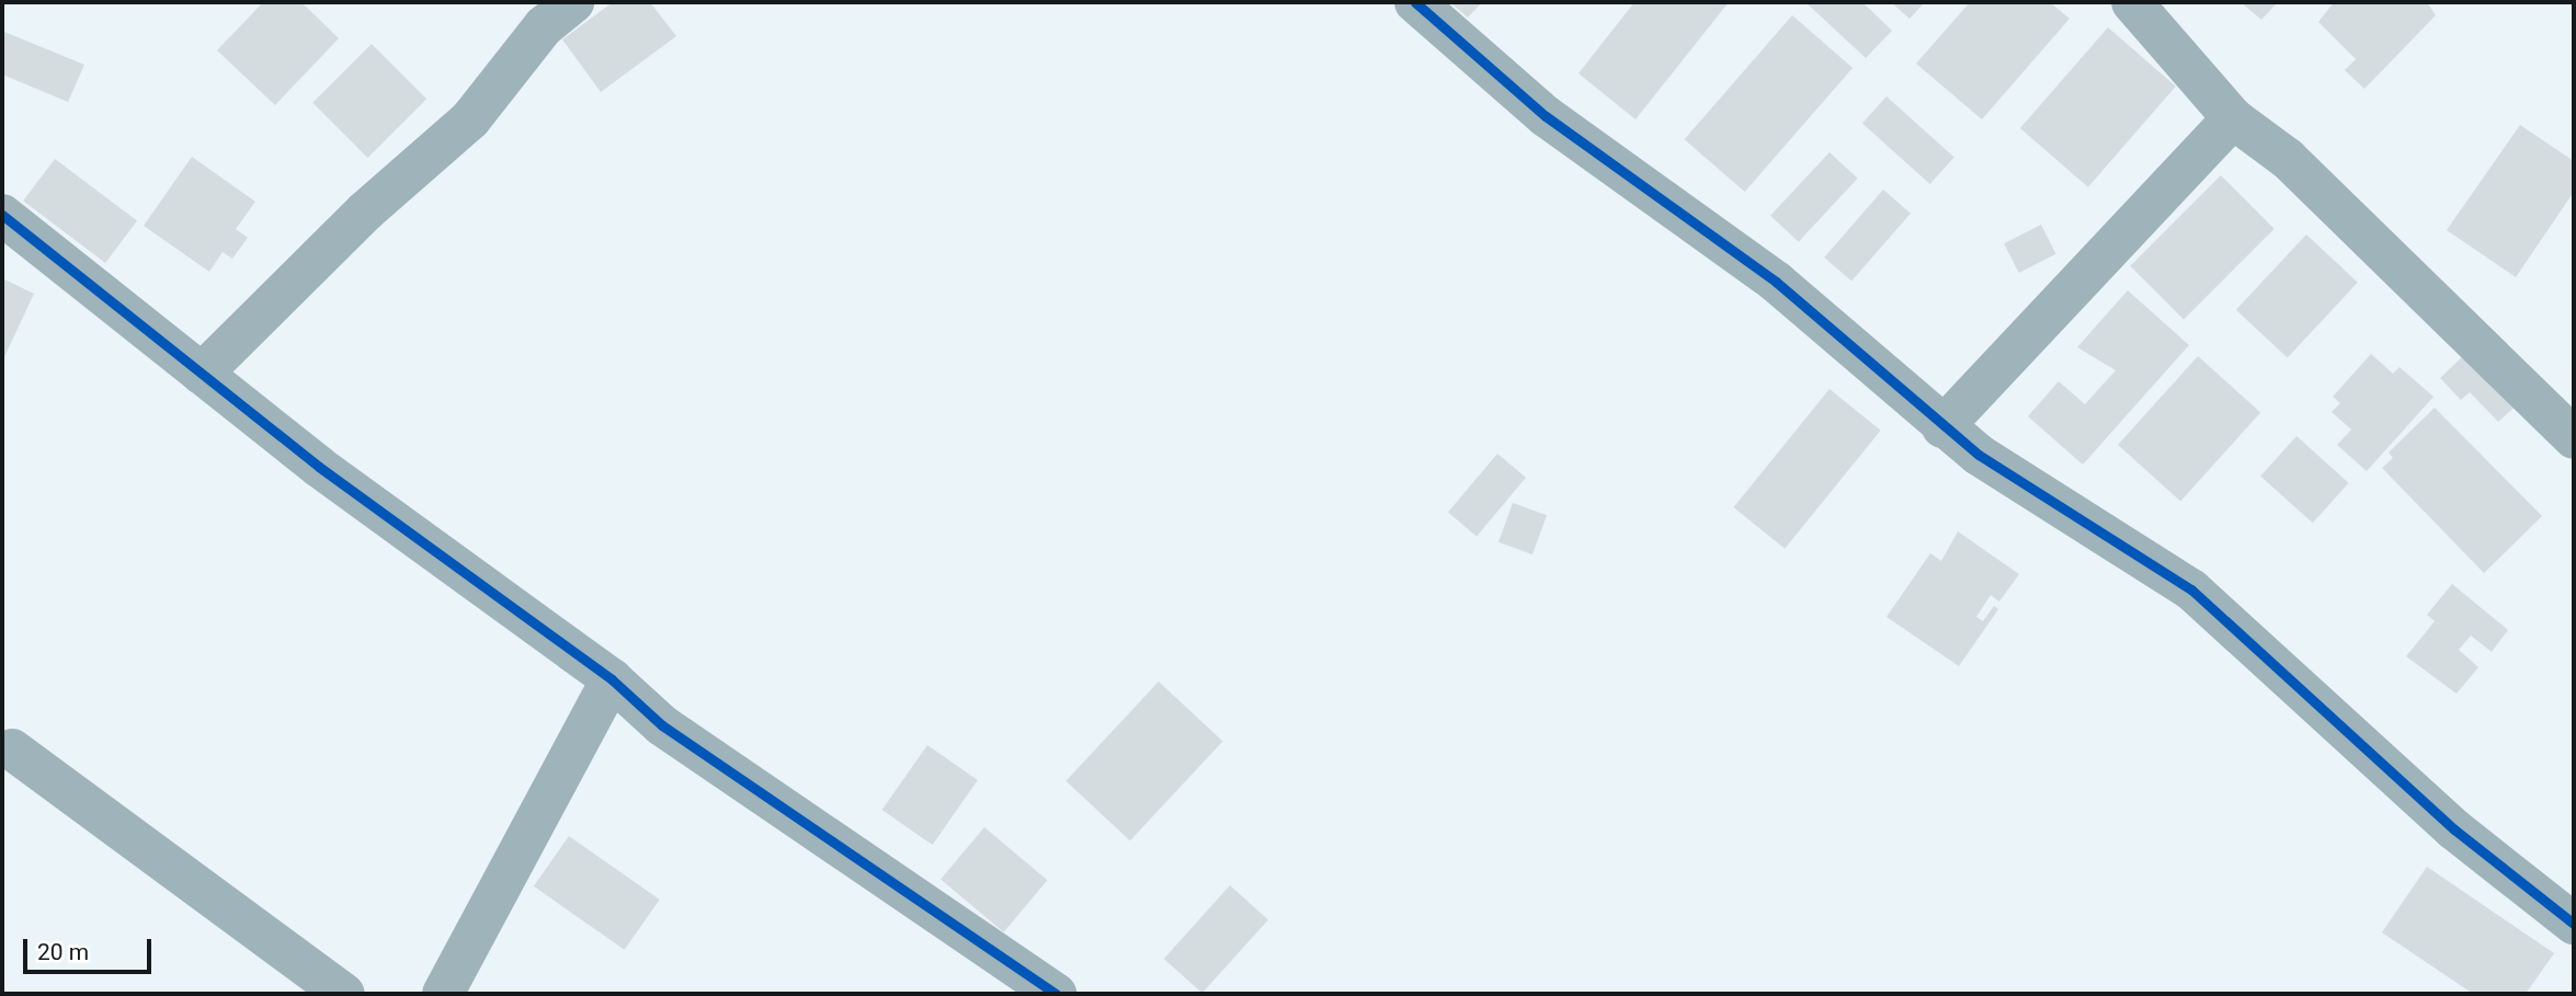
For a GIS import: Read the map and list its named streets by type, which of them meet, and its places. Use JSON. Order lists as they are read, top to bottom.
{
  "scale_bar": "20 m"
}
